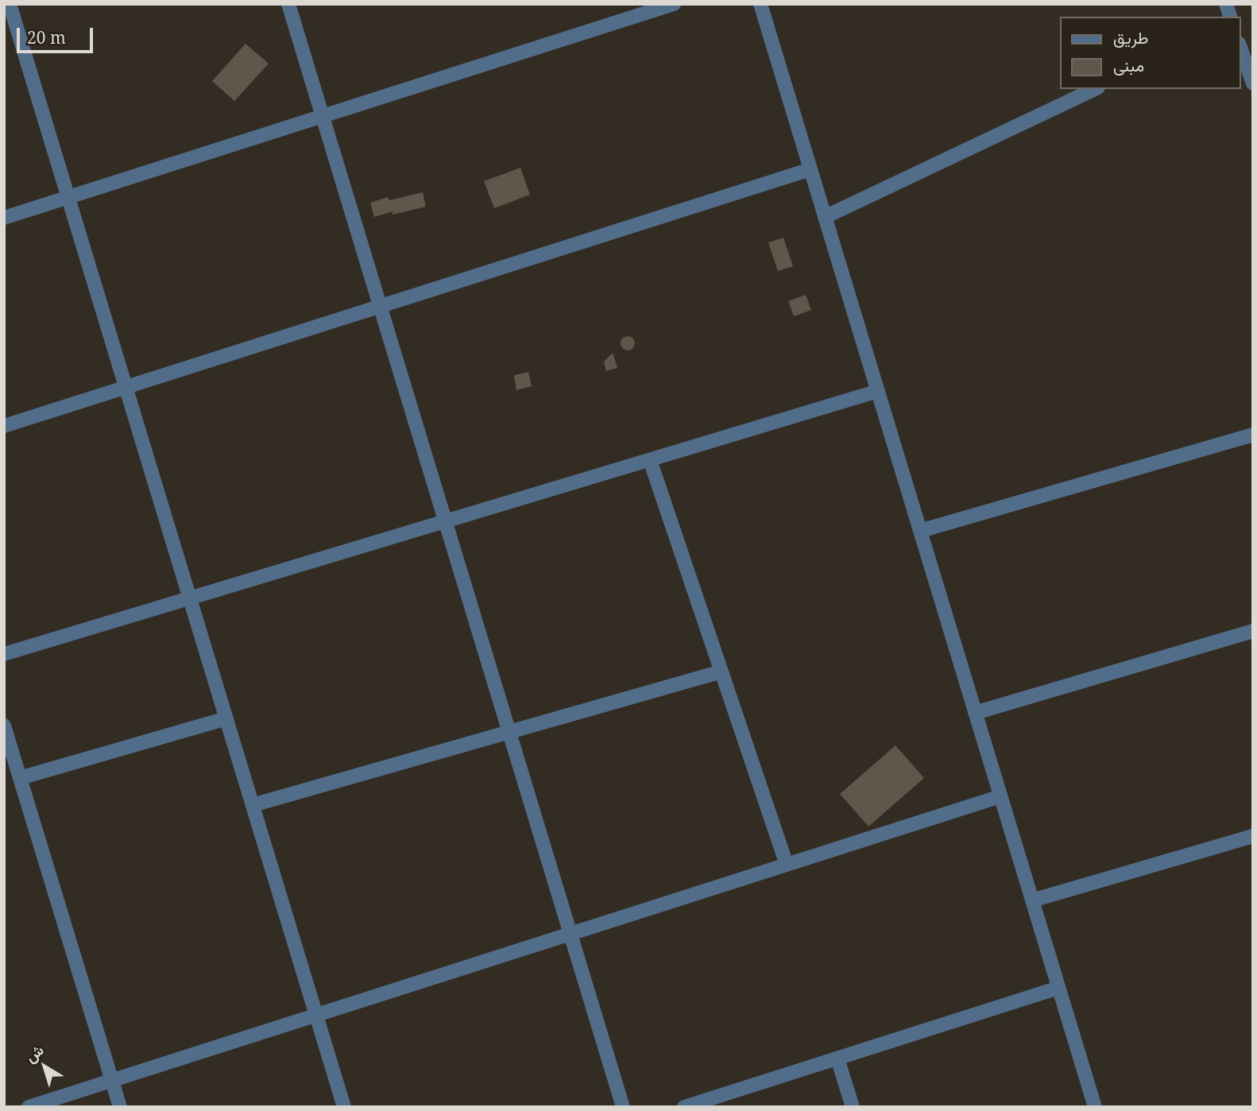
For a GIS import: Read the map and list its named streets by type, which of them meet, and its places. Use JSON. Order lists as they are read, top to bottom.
{
  "legend": ["طريق", "مبنى"],
  "scale_bar": "20 m",
  "north": "top left"
}
